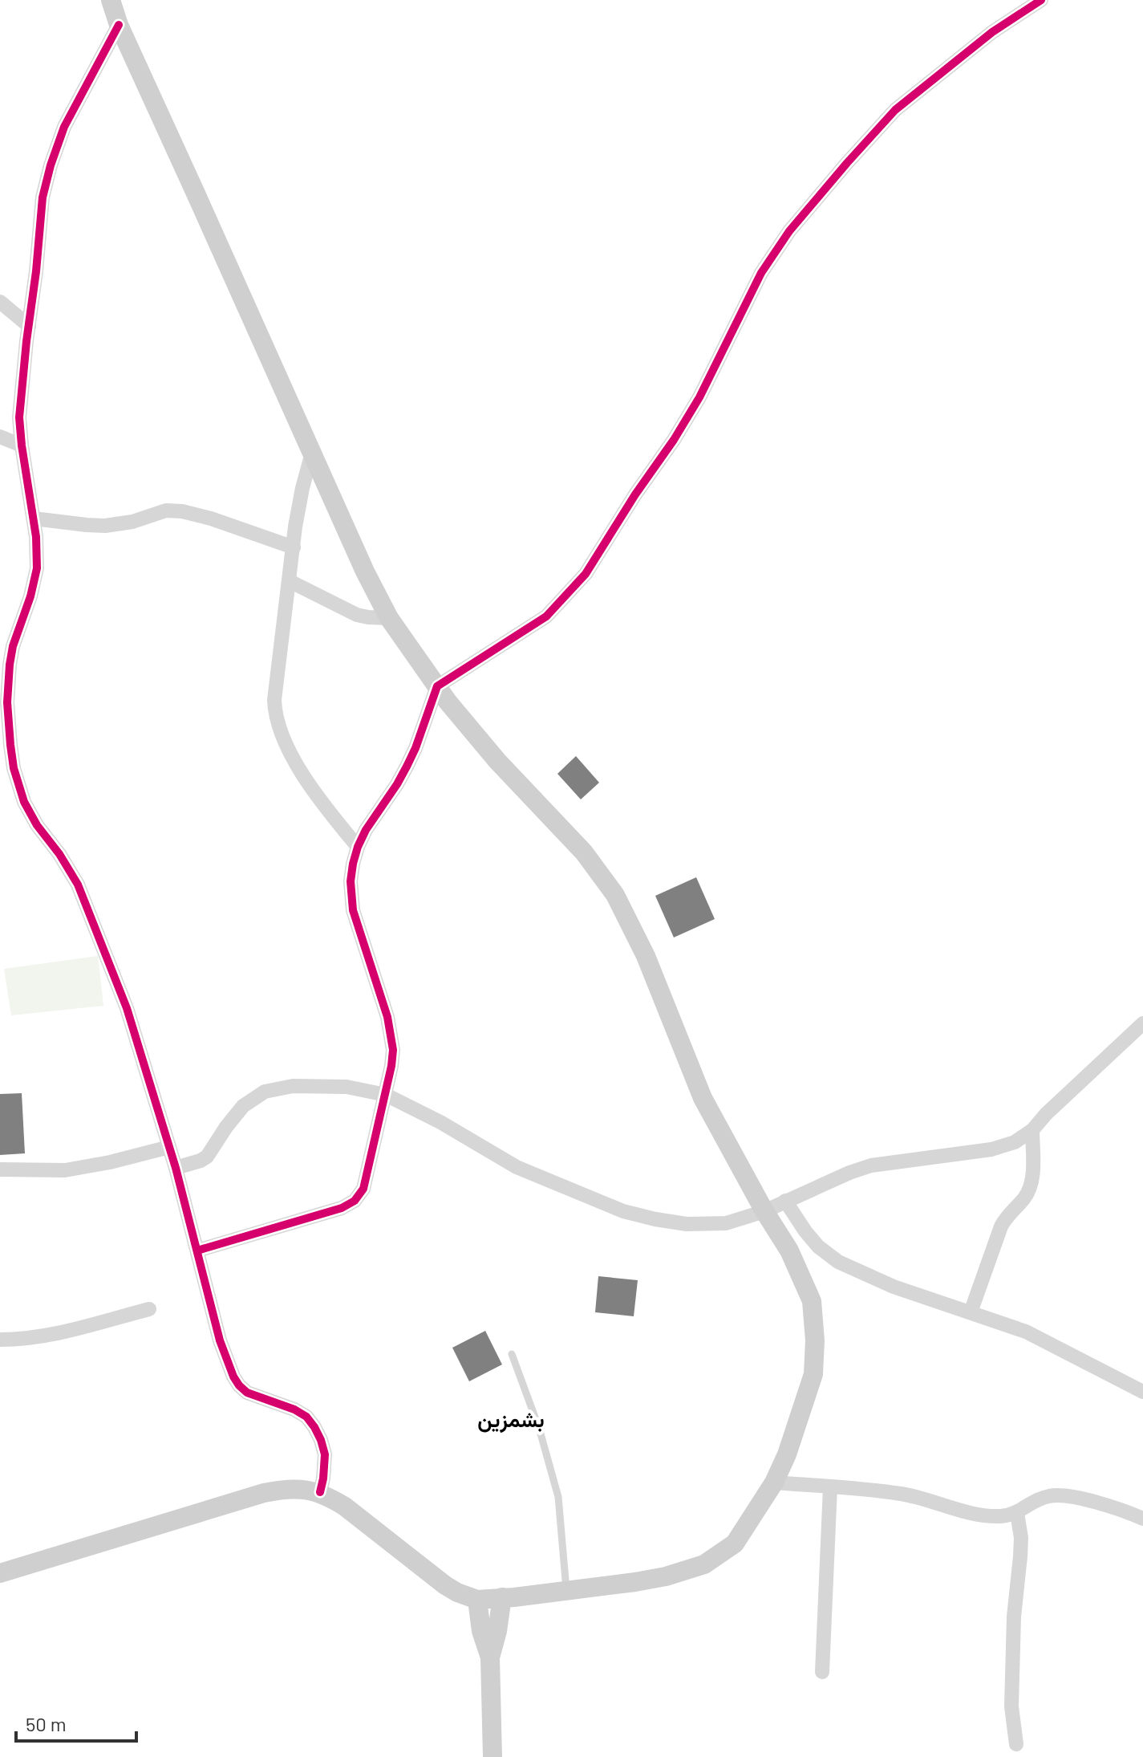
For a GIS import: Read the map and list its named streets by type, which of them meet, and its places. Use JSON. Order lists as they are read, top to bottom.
{
  "districts": ["بشمزين"],
  "scale_bar": "50 m"
}
